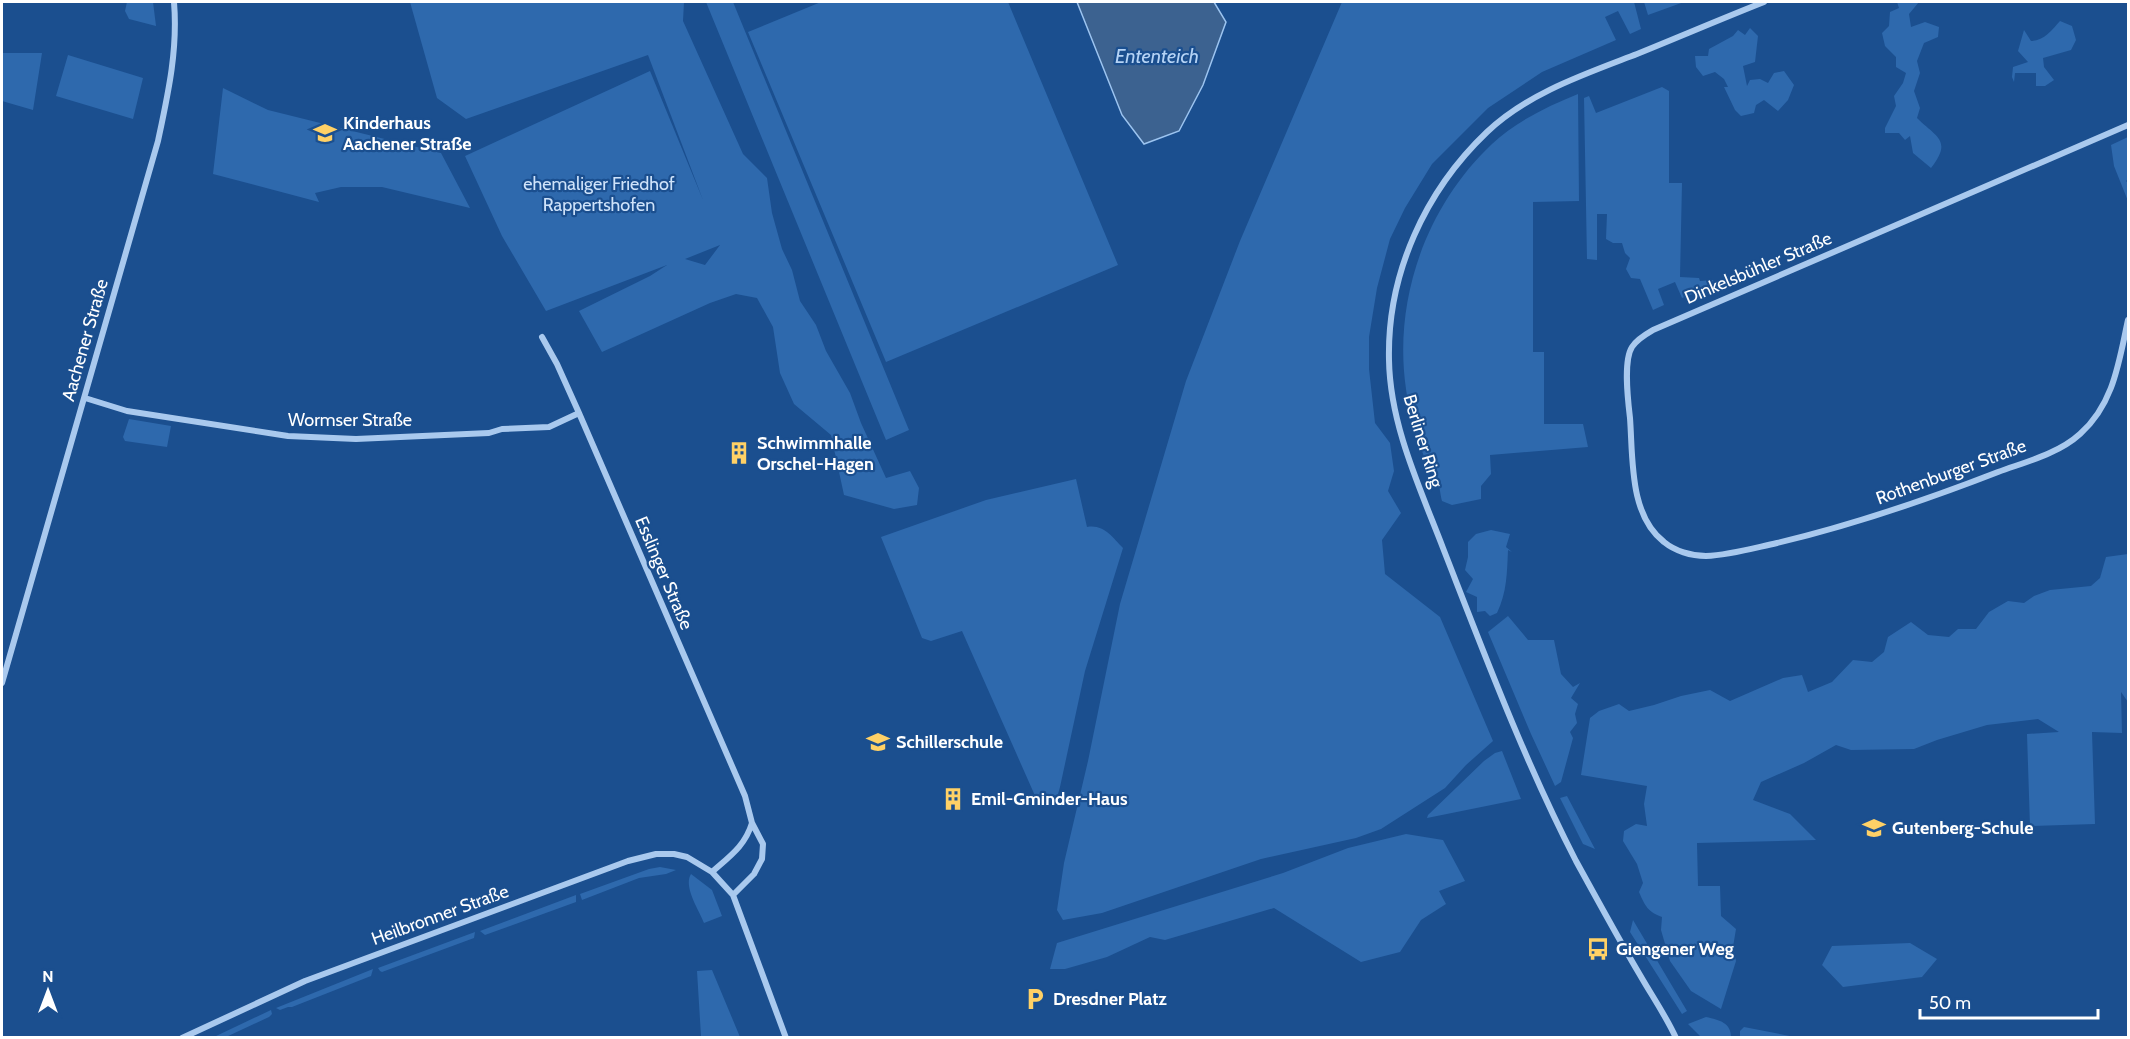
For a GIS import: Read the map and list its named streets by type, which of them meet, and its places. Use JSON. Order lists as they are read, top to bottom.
{
  "streets": {
    "street": [
      "Dinkelsbühler Straße",
      "Aachener Straße",
      "Wormser Straße",
      "Berliner Ring",
      "Rothenburger Straße",
      "Esslinger Straße",
      "Heilbronner Straße"
    ]
  },
  "crossings": [
    ["Dinkelsbühler Straße", "Rothenburger Straße"],
    ["Aachener Straße", "Wormser Straße"],
    ["Wormser Straße", "Esslinger Straße"]
  ],
  "water": ["Ententeich"],
  "parks": ["ehemaliger Friedhof Rappertshofen"],
  "places": {
    "school or university": ["Kinderhaus Aachener Straße", "Schillerschule", "Gutenberg-Schule"],
    "building": ["Schwimmhalle Orschel-Hagen", "Emil-Gminder-Haus"],
    "bus stop": ["Giengener Weg"],
    "parking": ["Dresdner Platz"]
  },
  "scale_bar": "50 m",
  "north": "top"
}
